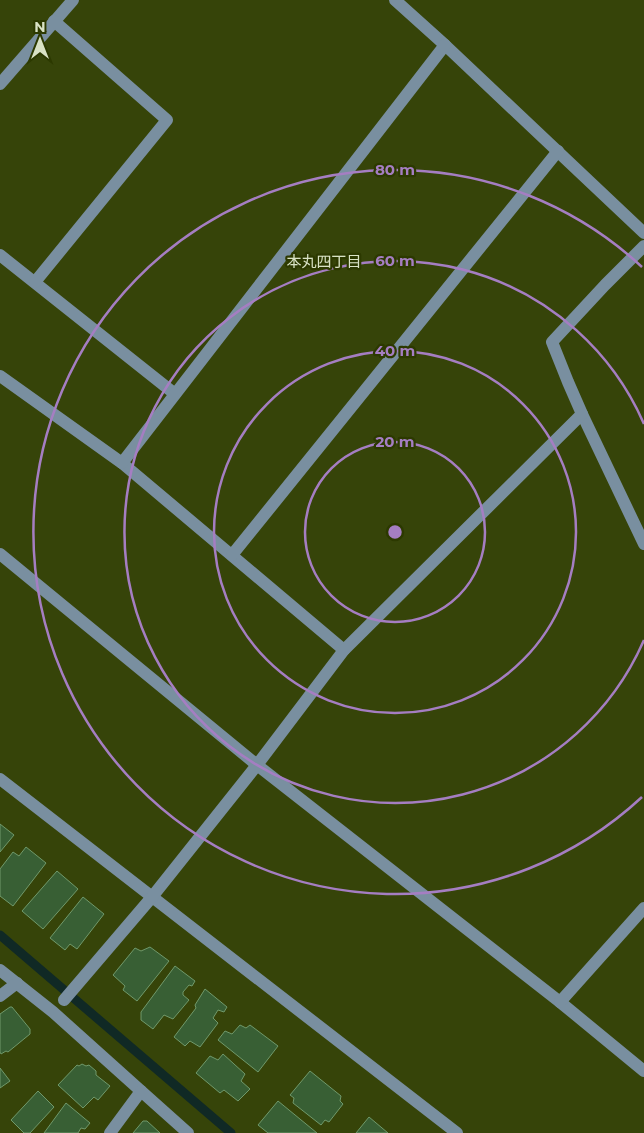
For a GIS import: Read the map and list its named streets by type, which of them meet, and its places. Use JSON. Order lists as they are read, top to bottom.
{
  "districts": ["本丸四丁目"],
  "north": "top",
  "rings": [
    "80 m",
    "60 m",
    "40 m",
    "20 m"
  ]
}
